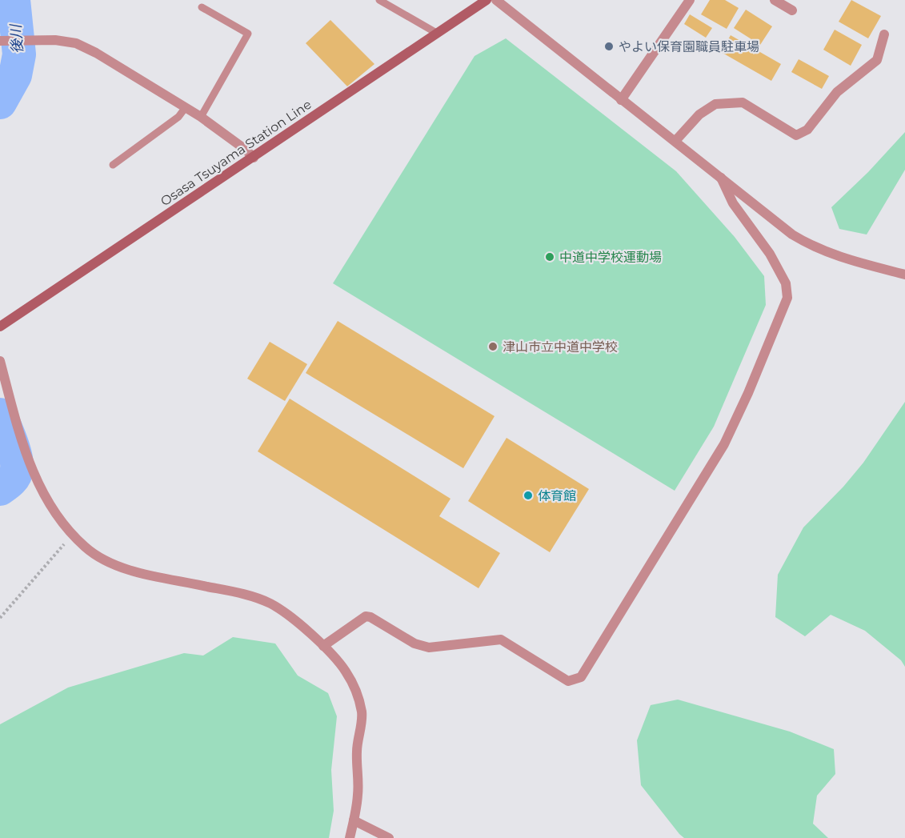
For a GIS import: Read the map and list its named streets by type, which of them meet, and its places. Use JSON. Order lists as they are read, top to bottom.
{
  "streets": {
    "main road": ["Osasa Tsuyama Station Line"]
  },
  "water": ["後川"],
  "places": [
    "やよい保育園職員駐車場",
    "中道中学校運動場",
    "津山市立中道中学校",
    "体育館"
  ]
}
